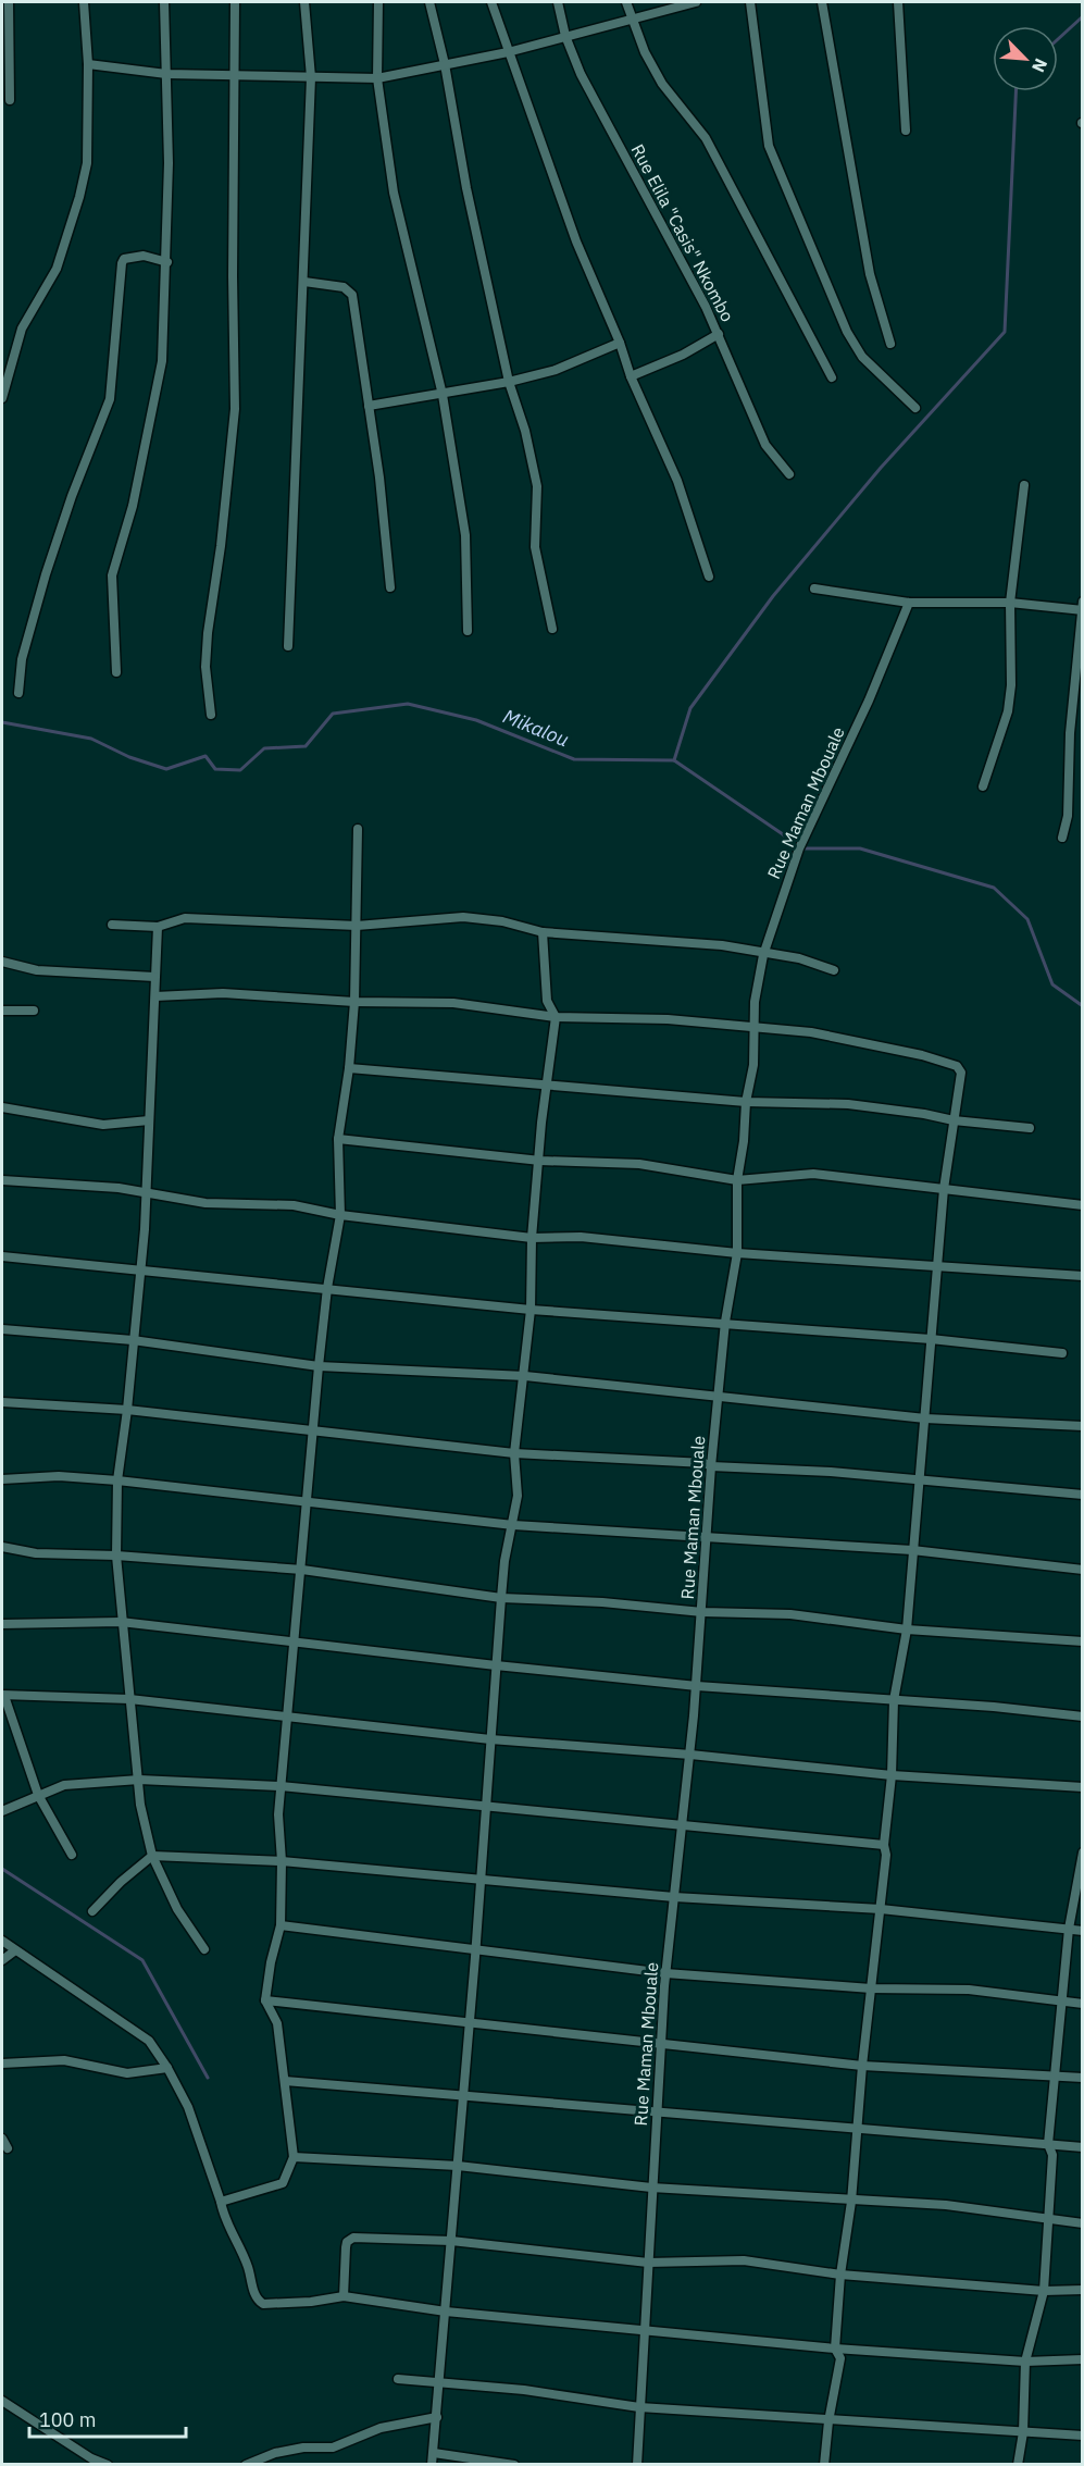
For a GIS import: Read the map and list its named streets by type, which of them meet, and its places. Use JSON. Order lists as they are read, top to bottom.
{
  "streets": {
    "street": ["Rue Elila \"Casis\" Nkombo", "Rue Maman Mbouale"]
  },
  "water": ["Mikalou"],
  "scale_bar": "100 m",
  "north": "bottom right"
}
